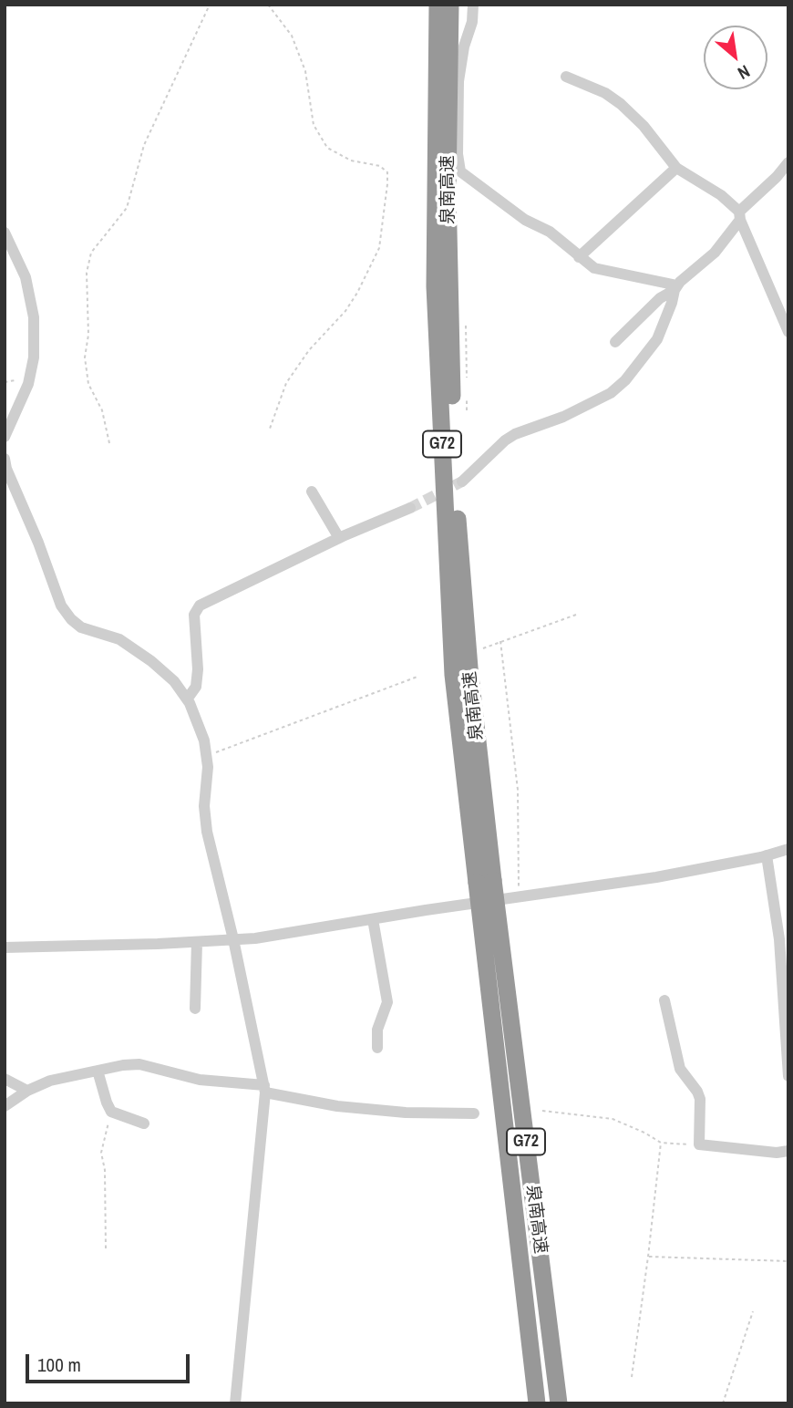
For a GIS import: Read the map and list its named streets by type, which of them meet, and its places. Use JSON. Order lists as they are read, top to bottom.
{
  "streets": {
    "highway": ["泉南高速", "G72"]
  },
  "scale_bar": "100 m",
  "north": "bottom right"
}
